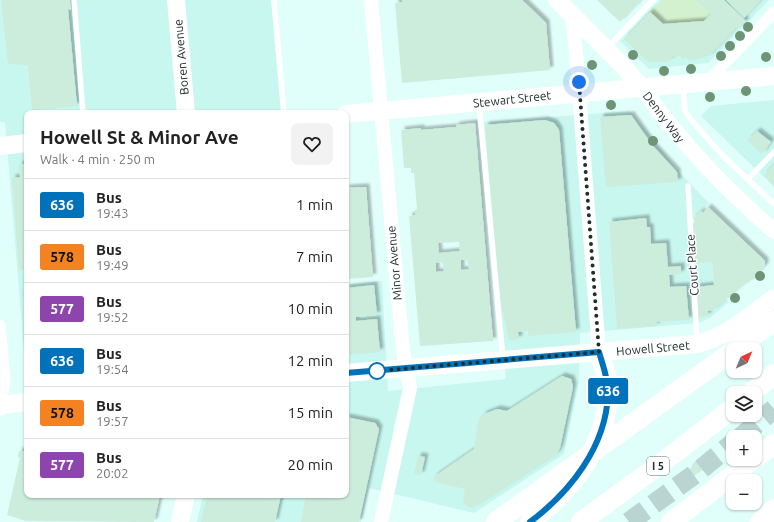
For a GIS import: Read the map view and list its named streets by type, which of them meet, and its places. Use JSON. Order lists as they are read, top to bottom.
{
  "streets": {
    "highway": ["I 5"],
    "main road": [
      "Boren Avenue",
      "Stewart Street",
      "Denny Way",
      "Howell Street"
    ],
    "street": ["Minor Avenue"],
    "lane": ["Court Place"]
  },
  "crossings": [
    ["Stewart Street", "Denny Way"],
    ["Stewart Street", "Minor Avenue"],
    ["Minor Avenue", "Howell Street"],
    ["Court Place", "Howell Street"]
  ],
  "lines": ["bus line 636"],
  "north": "top right",
  "page": {
    "on_map": "636",
    "heading": ["Howell St & Minor Ave", "Walk · 4 min · 250 m"],
    "list": [
      {
        "mark": "636",
        "name": "Bus",
        "note": "19:43",
        "value": "1 min"
      },
      {
        "mark": "578",
        "name": "Bus",
        "note": "19:49",
        "value": "7 min"
      },
      {
        "mark": "577",
        "name": "Bus",
        "note": "19:52",
        "value": "10 min"
      },
      {
        "mark": "636",
        "name": "Bus",
        "note": "19:54",
        "value": "12 min"
      },
      {
        "mark": "578",
        "name": "Bus",
        "note": "19:57",
        "value": "15 min"
      },
      {
        "mark": "577",
        "name": "Bus",
        "note": "20:02",
        "value": "20 min"
      }
    ],
    "map_buttons": ["+", "−"]
  }
}
